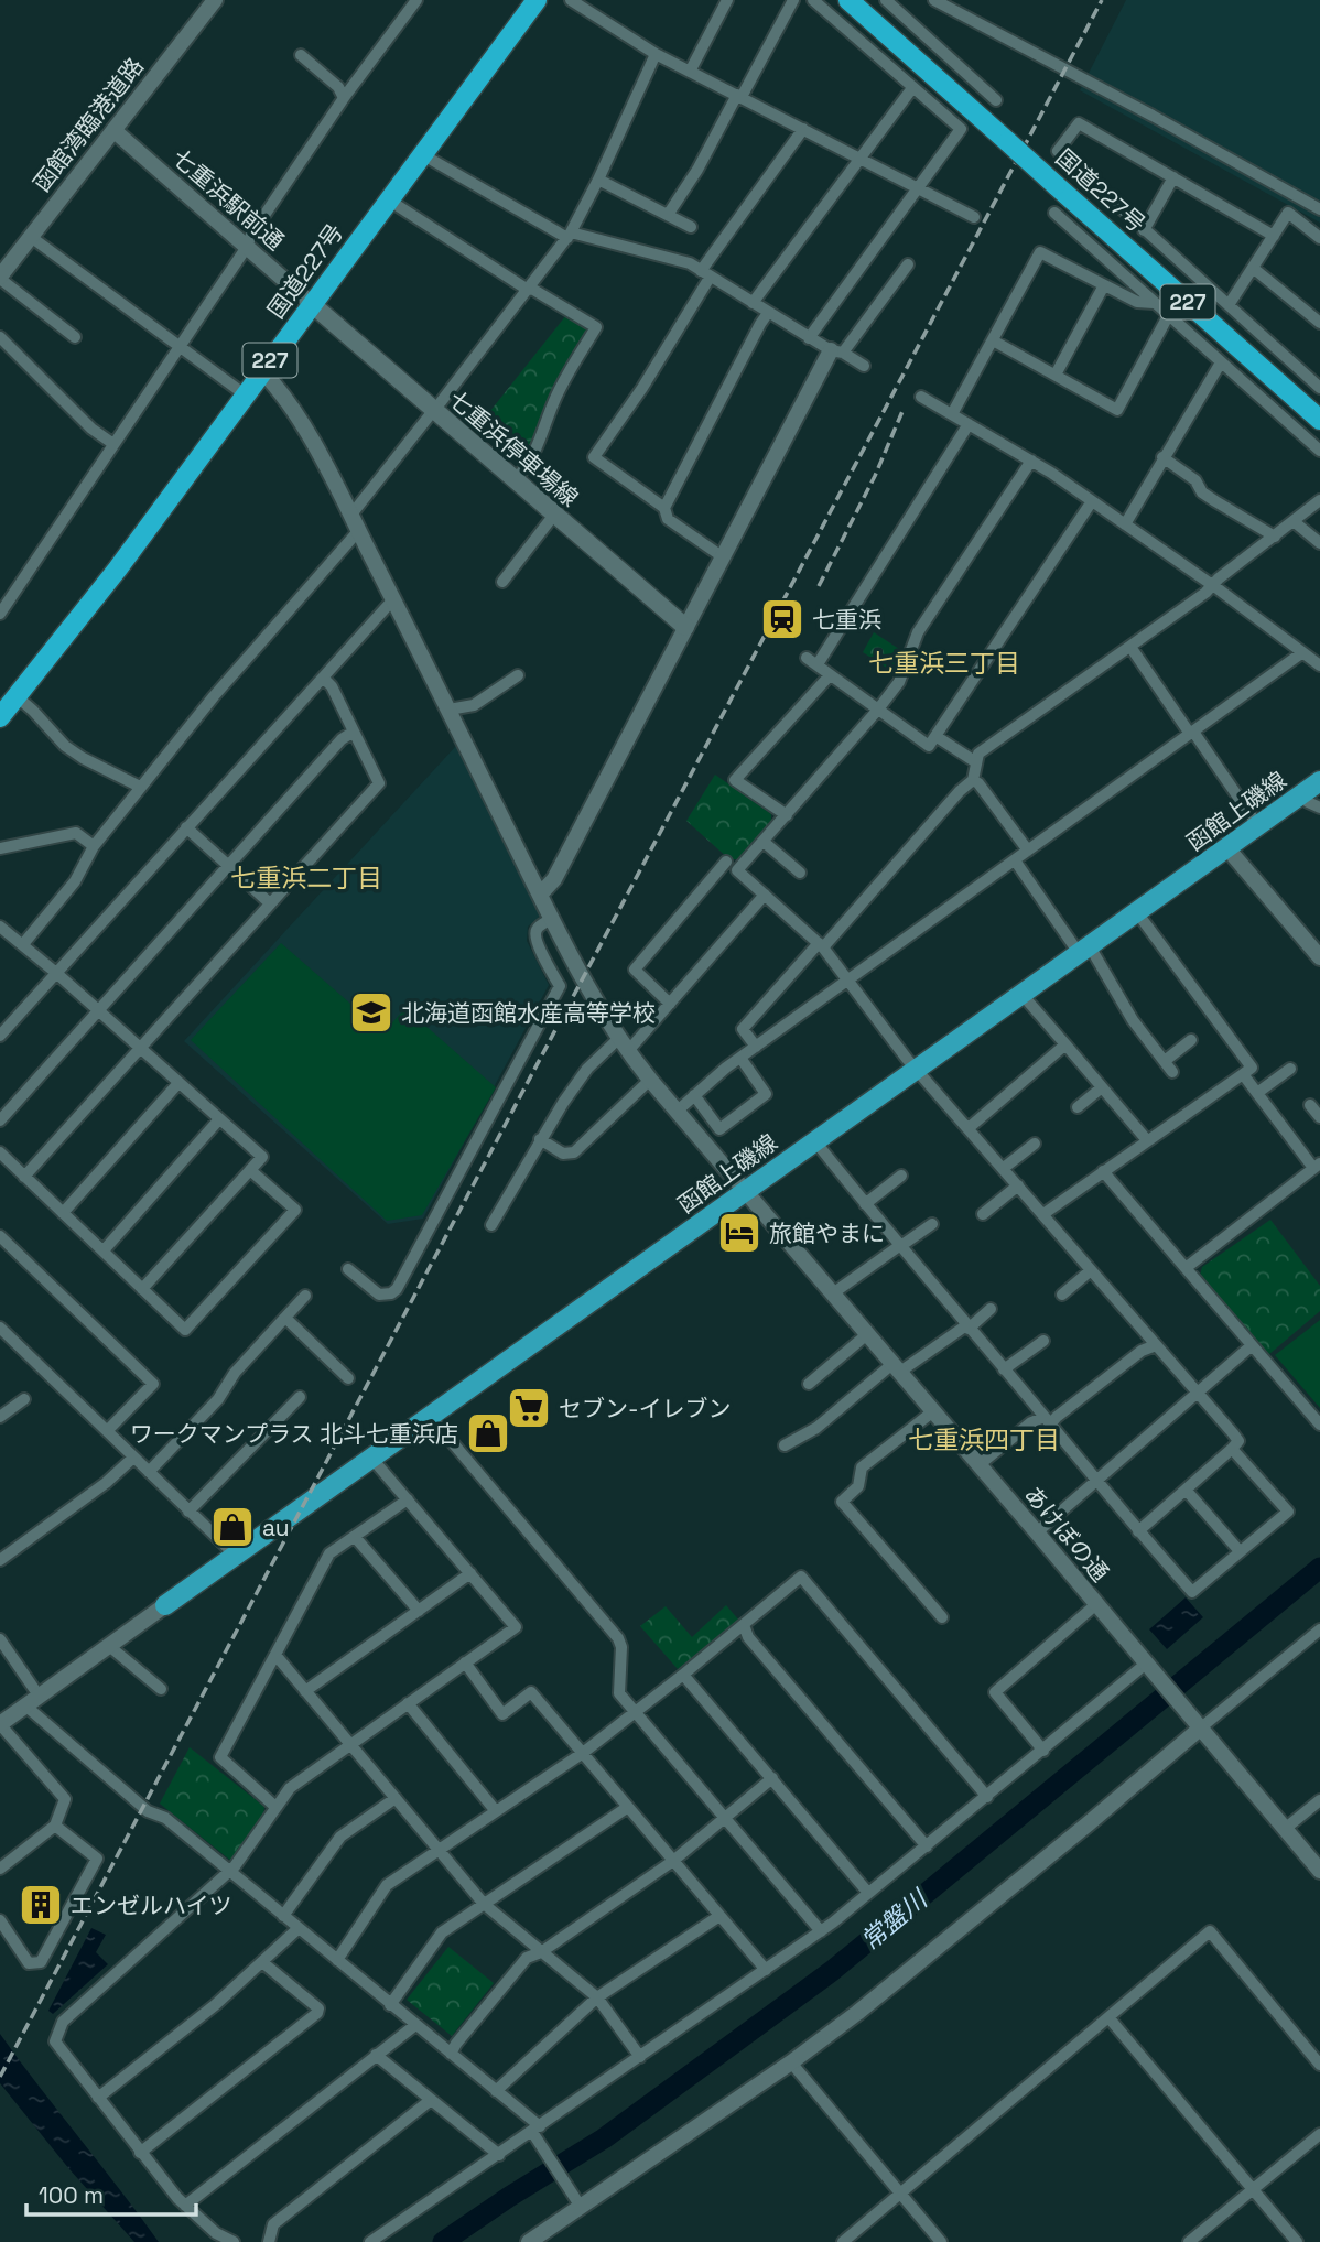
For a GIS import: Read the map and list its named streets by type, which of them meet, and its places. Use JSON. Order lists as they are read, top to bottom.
{
  "streets": {
    "highway": ["国道227号", "227"],
    "main road": ["七重浜停車場線", "函館上磯線"],
    "street": ["函館湾臨港道路", "七重浜駅前通", "あけぼの通"]
  },
  "crossings": [
    ["函館湾臨港道路", "七重浜駅前通"],
    ["国道227号", "七重浜駅前通"],
    ["国道227号", "七重浜停車場線"],
    ["国道227号", "あけぼの通"],
    ["七重浜駅前通", "七重浜停車場線"],
    ["函館上磯線", "あけぼの通"]
  ],
  "districts": ["七重浜三丁目", "七重浜二丁目", "七重浜四丁目"],
  "water": ["常盤川"],
  "places": {
    "station": ["七重浜"],
    "school or university": ["北海道函館水産高等学校"],
    "hotel": ["旅館やまに"],
    "supermarket": ["セブン-イレブン"],
    "shop": ["ワークマンプラス 北斗七重浜店", "au"],
    "building": ["エンゼルハイツ"]
  },
  "scale_bar": "100 m"
}
